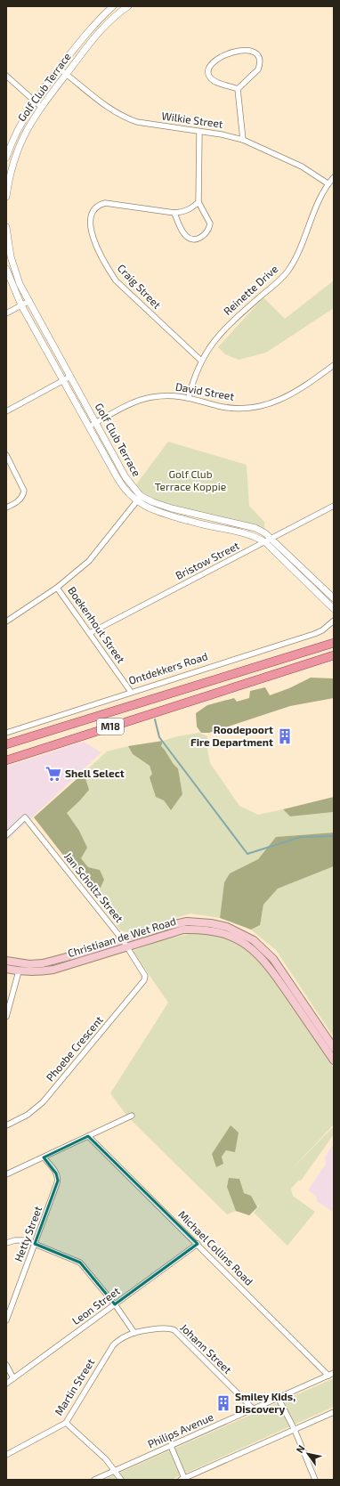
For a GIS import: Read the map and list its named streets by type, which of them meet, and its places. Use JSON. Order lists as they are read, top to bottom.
{
  "streets": {
    "main road": ["M18", "Christiaan de Wet Road"],
    "street": [
      "Golf Club Terrace",
      "Wilkie Street",
      "Craig Street",
      "Reinette Drive",
      "David Street",
      "Bristow Street",
      "Boekenhout Street",
      "Ontdekkers Road",
      "Jan Scholtz Street",
      "Phoebe Crescent",
      "Hetty Street",
      "Michael Collins Road",
      "Leon Street",
      "Johann Street",
      "Martin Street",
      "Philips Avenue"
    ]
  },
  "crossings": [
    ["Golf Club Terrace", "Wilkie Street"],
    ["Golf Club Terrace", "David Street"],
    ["Golf Club Terrace", "Bristow Street"],
    ["Wilkie Street", "Reinette Drive"],
    ["Craig Street", "Reinette Drive"],
    ["Reinette Drive", "David Street"],
    ["Bristow Street", "Boekenhout Street"],
    ["Boekenhout Street", "Ontdekkers Road"],
    ["Jan Scholtz Street", "Christiaan de Wet Road"],
    ["Jan Scholtz Street", "Phoebe Crescent"],
    ["Michael Collins Road", "Leon Street"],
    ["Michael Collins Road", "Philips Avenue"],
    ["Johann Street", "Martin Street"],
    ["Johann Street", "Philips Avenue"]
  ],
  "parks": ["Golf Club Terrace Koppie"],
  "places": {
    "building": ["Roodepoort Fire Department", "Smiley Kids, Discovery"],
    "supermarket": ["Shell Select"]
  },
  "north": "top left"
}
